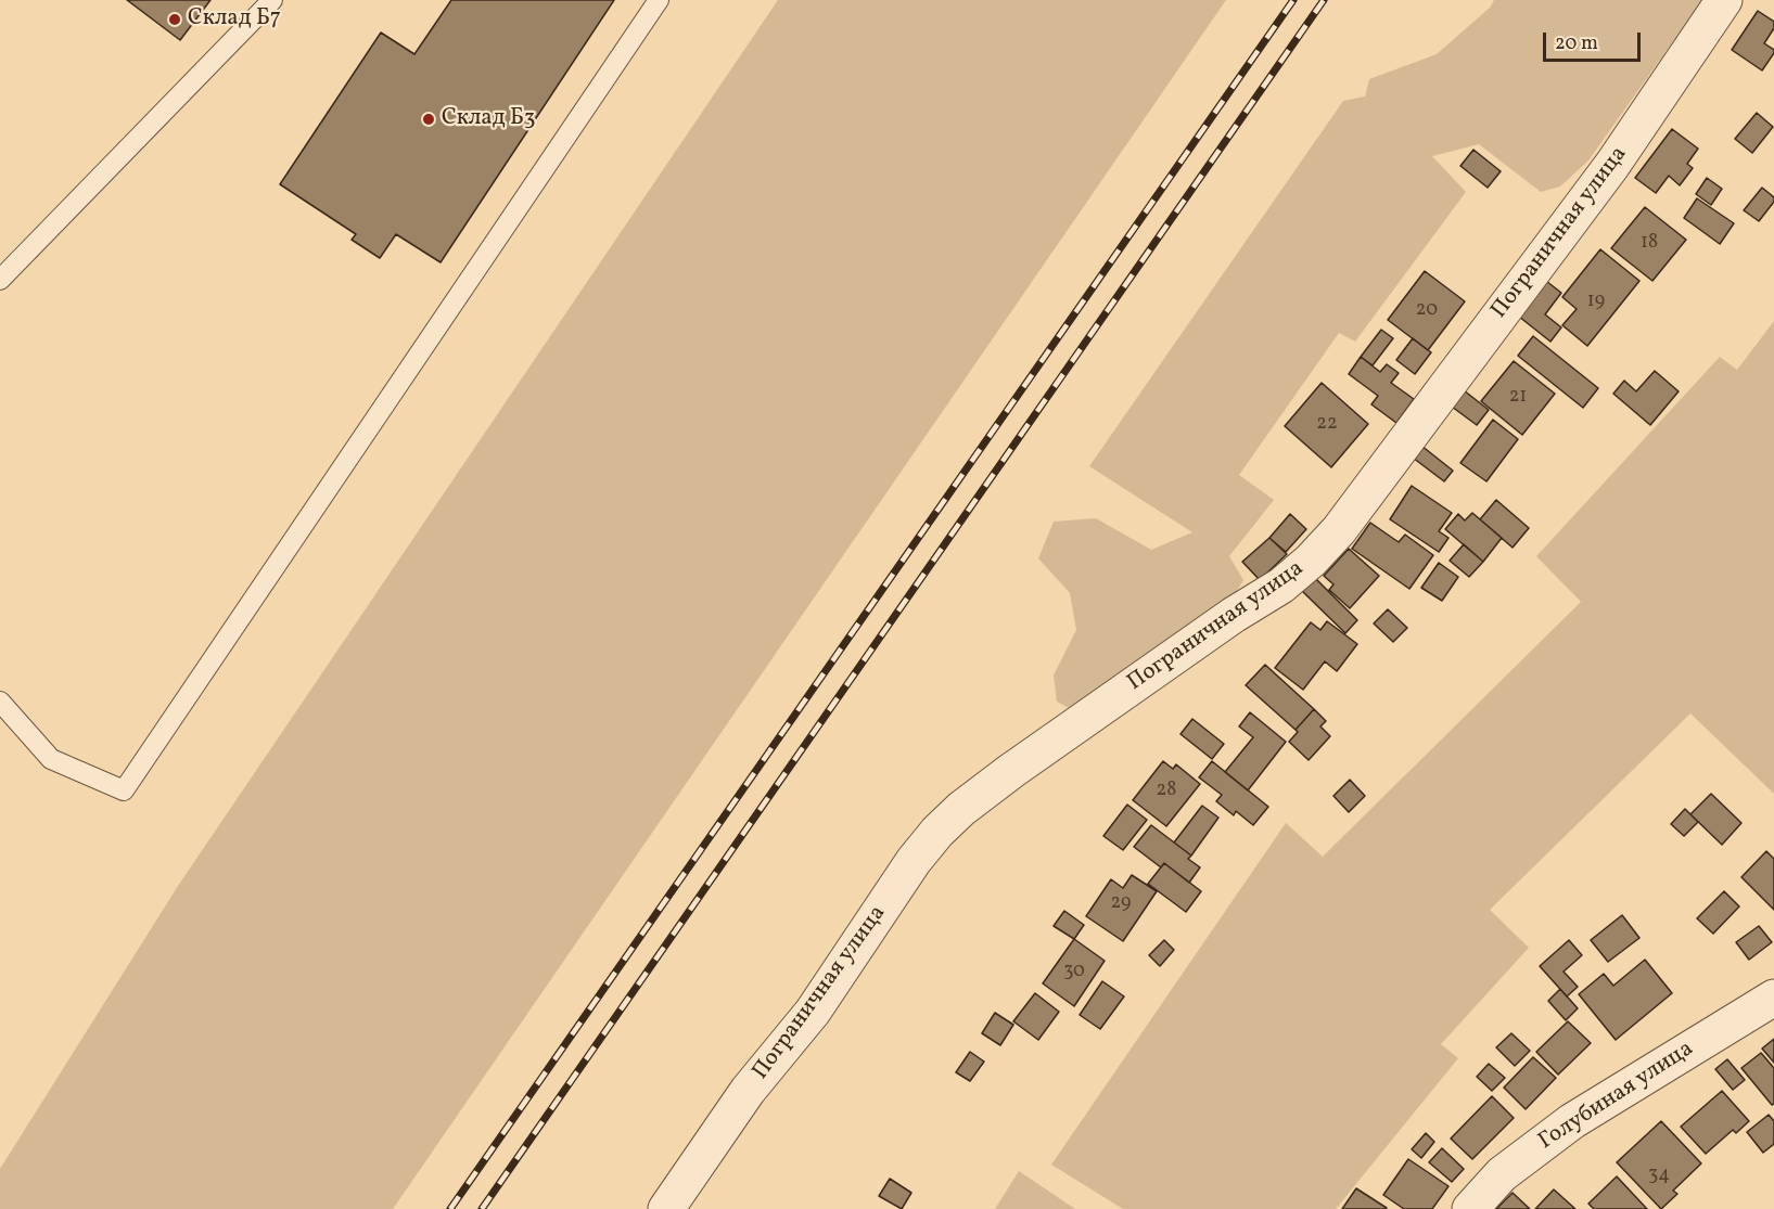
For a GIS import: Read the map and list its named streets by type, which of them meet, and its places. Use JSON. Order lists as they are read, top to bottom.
{
  "streets": {
    "street": ["Пограничная улица", "Голубиная улица"]
  },
  "places": ["Склад Б7", "Склад Б3"],
  "house_numbers": [
    "18",
    "19",
    "20",
    "21",
    "22",
    "28",
    "29",
    "30",
    "34"
  ],
  "scale_bar": "20 m"
}
